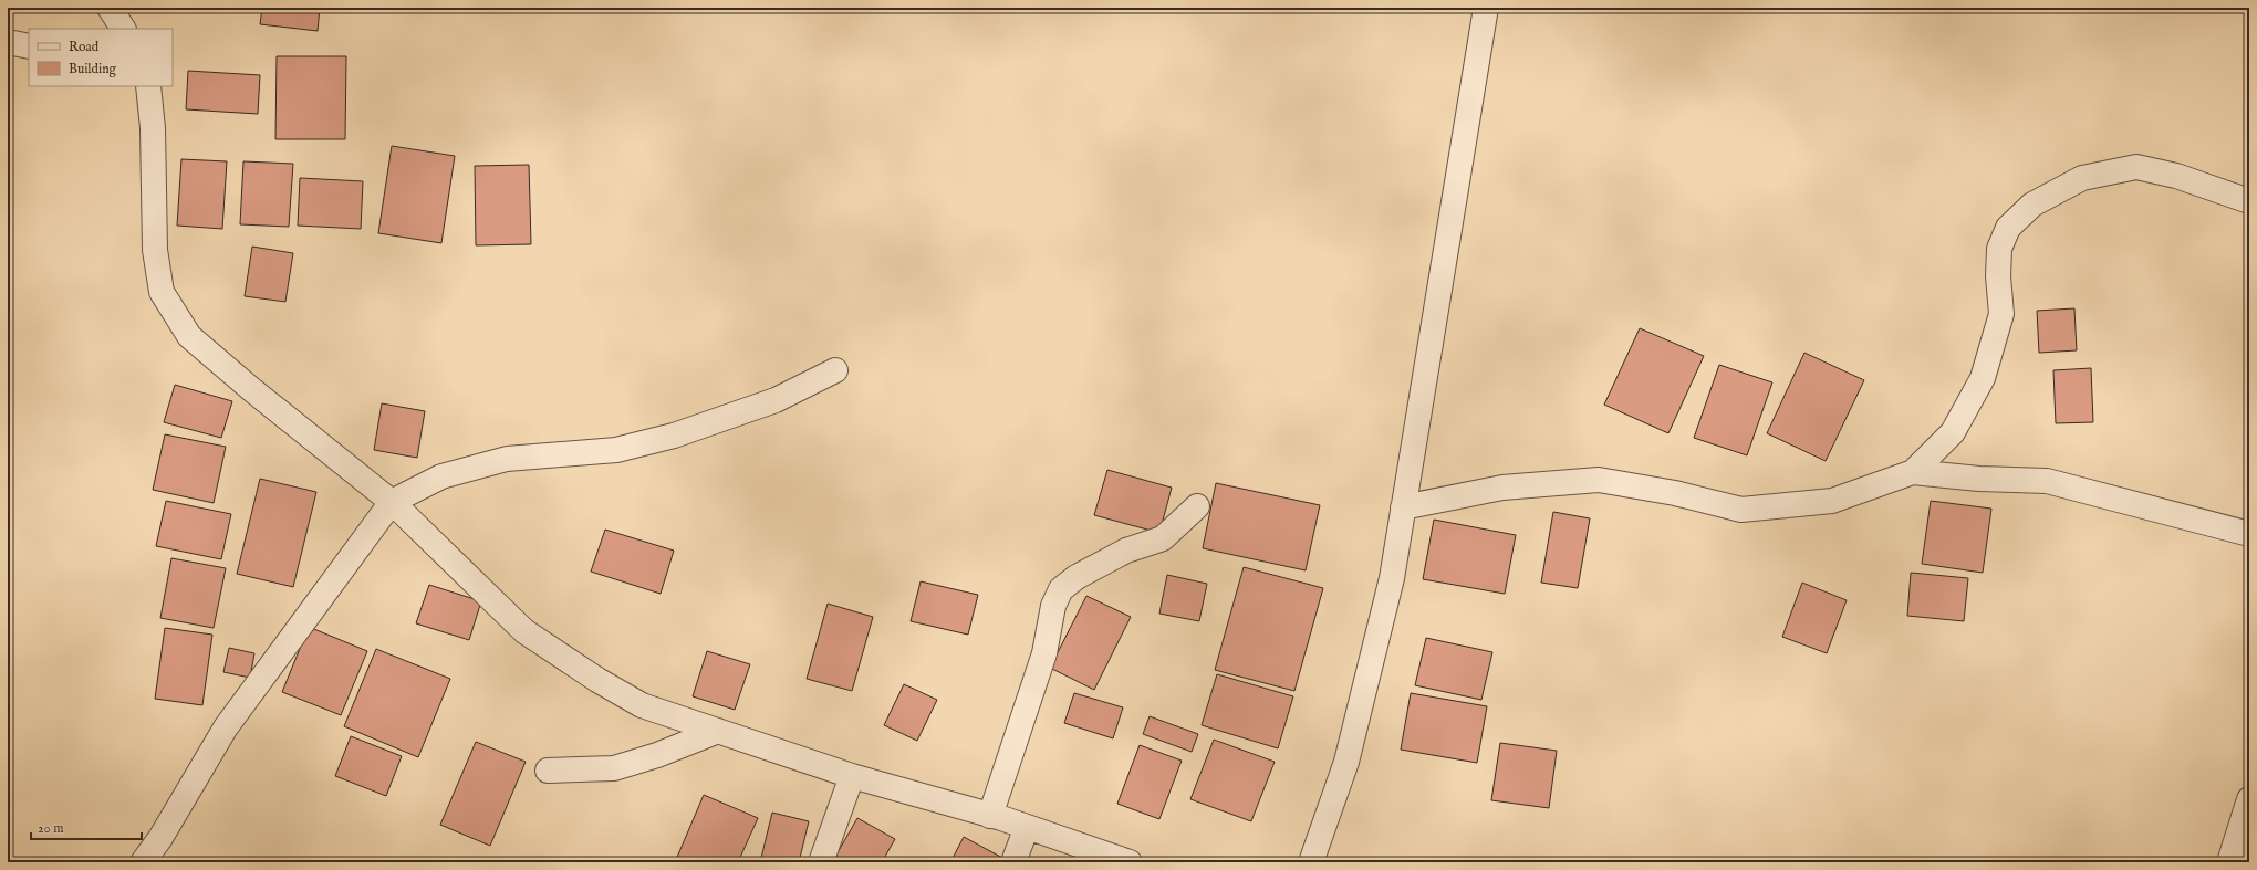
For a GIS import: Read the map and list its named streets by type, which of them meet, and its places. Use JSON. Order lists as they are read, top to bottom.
{
  "legend": ["Road", "Building"],
  "scale_bar": "20 m"
}
